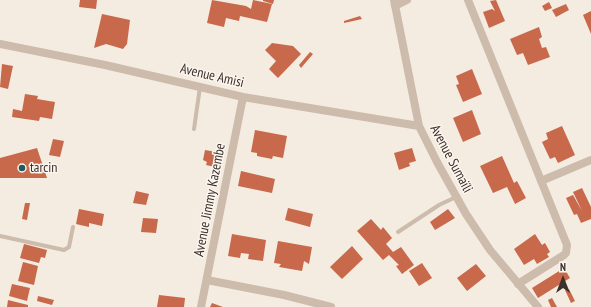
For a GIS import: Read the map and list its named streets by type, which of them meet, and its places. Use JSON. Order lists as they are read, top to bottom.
{
  "streets": {
    "street": ["Avenue Amisi", "Avenue Sumaïli", "Avenue Jimmy Kazembe"]
  },
  "crossings": [
    ["Avenue Amisi", "Avenue Sumaïli"],
    ["Avenue Amisi", "Avenue Jimmy Kazembe"]
  ],
  "places": ["tarcin"],
  "north": "top"
}
